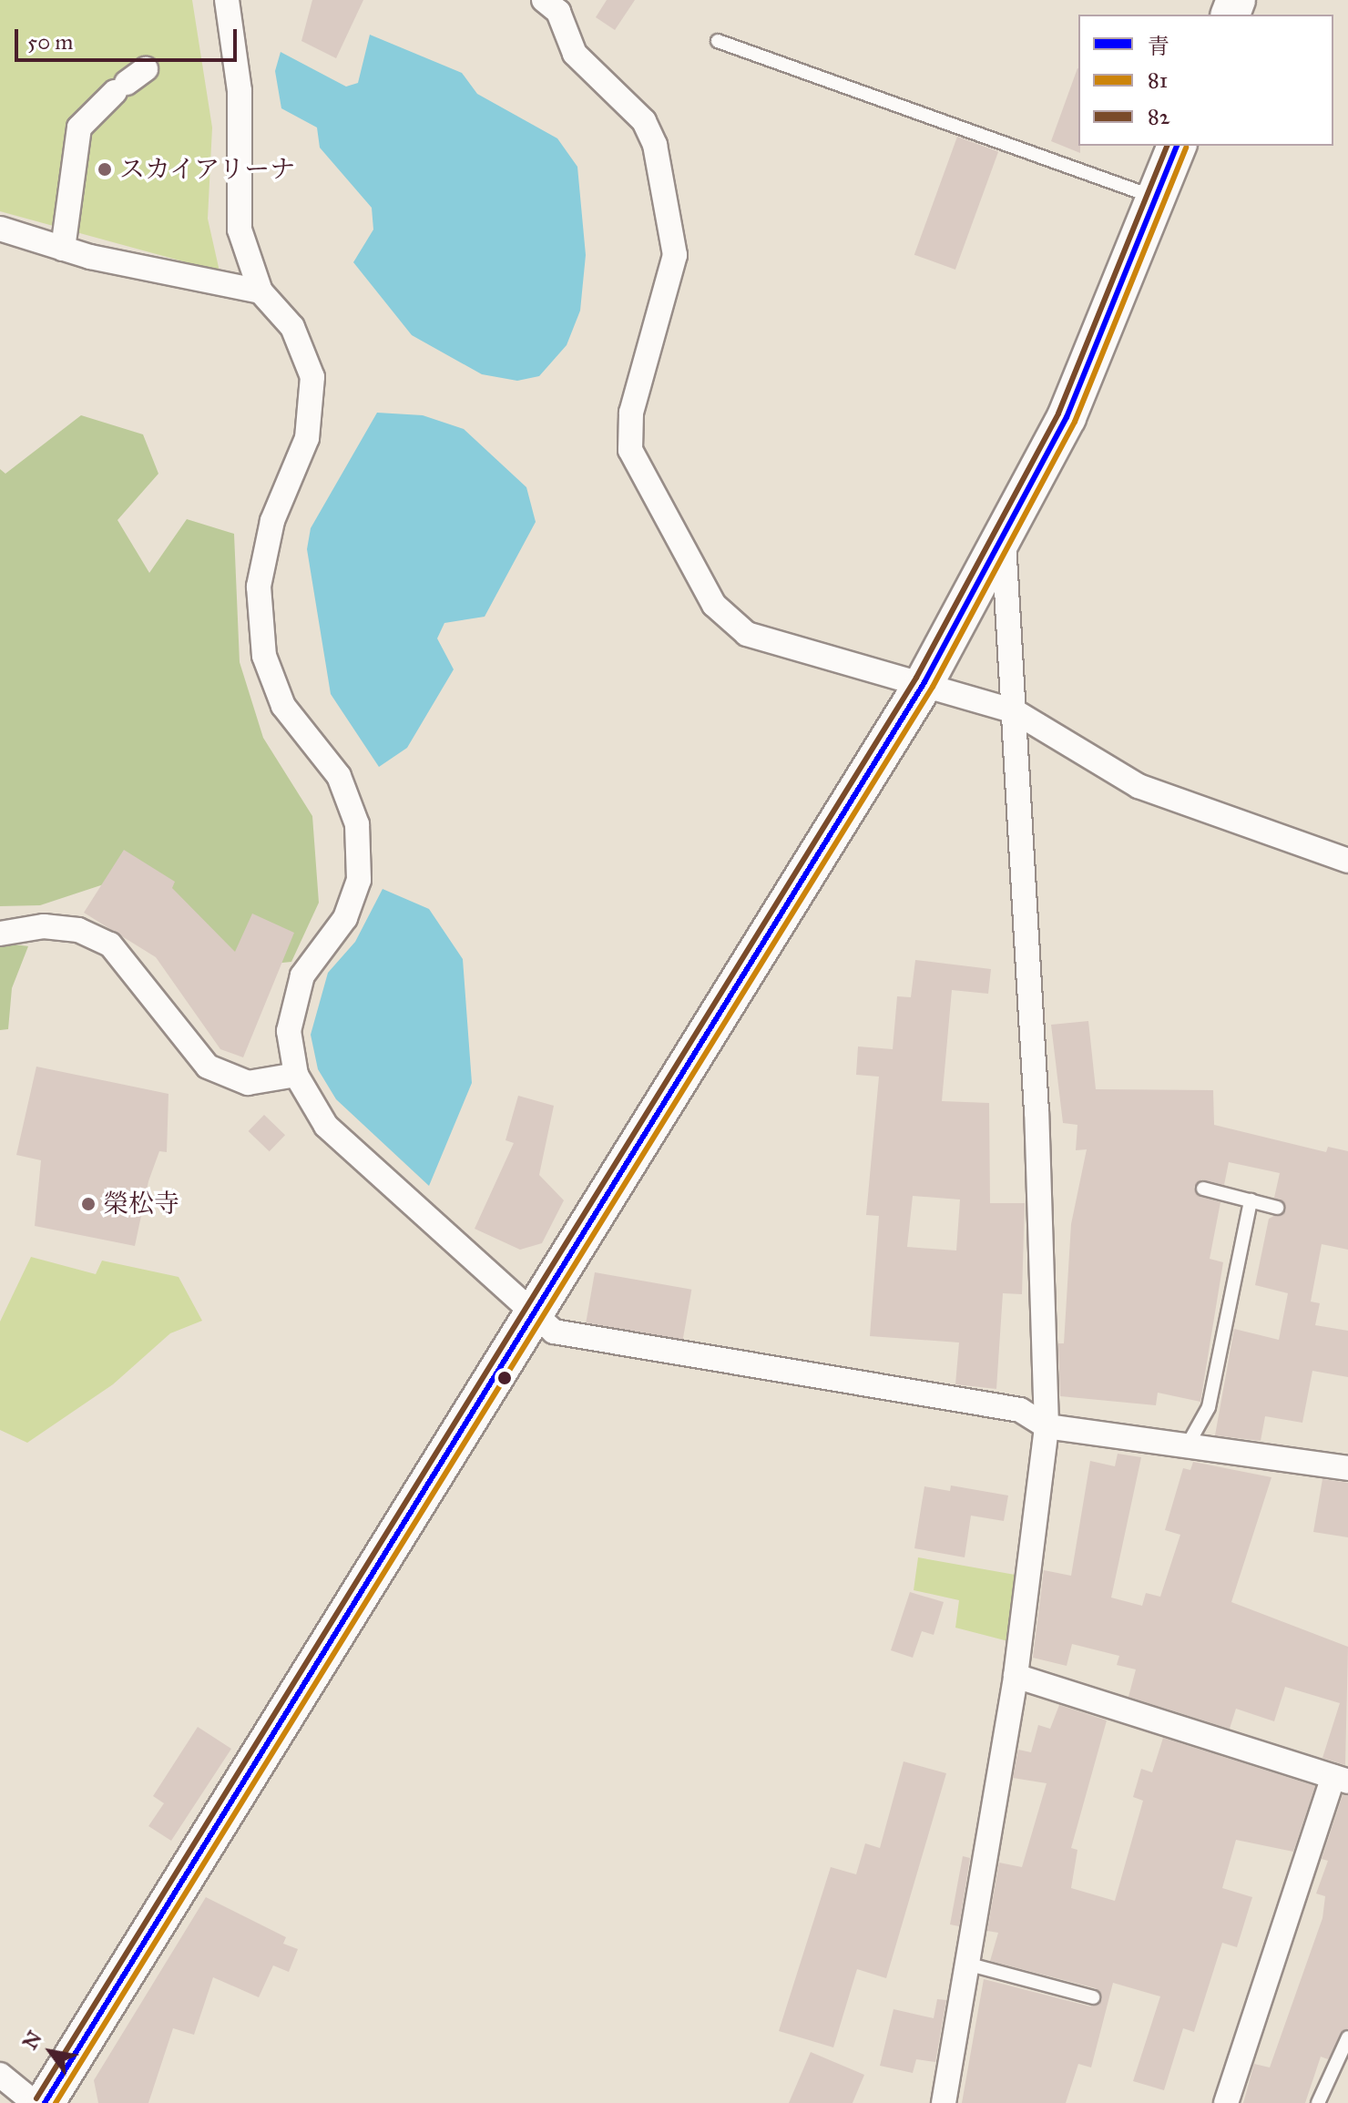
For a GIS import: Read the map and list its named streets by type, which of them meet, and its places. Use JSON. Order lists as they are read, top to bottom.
{
  "places": ["スカイアリーナ", "榮松寺"],
  "lines": ["transit line 青", "transit line 82", "transit line 81"],
  "legend": ["青", "81", "82"],
  "scale_bar": "50 m",
  "north": "top left"
}
